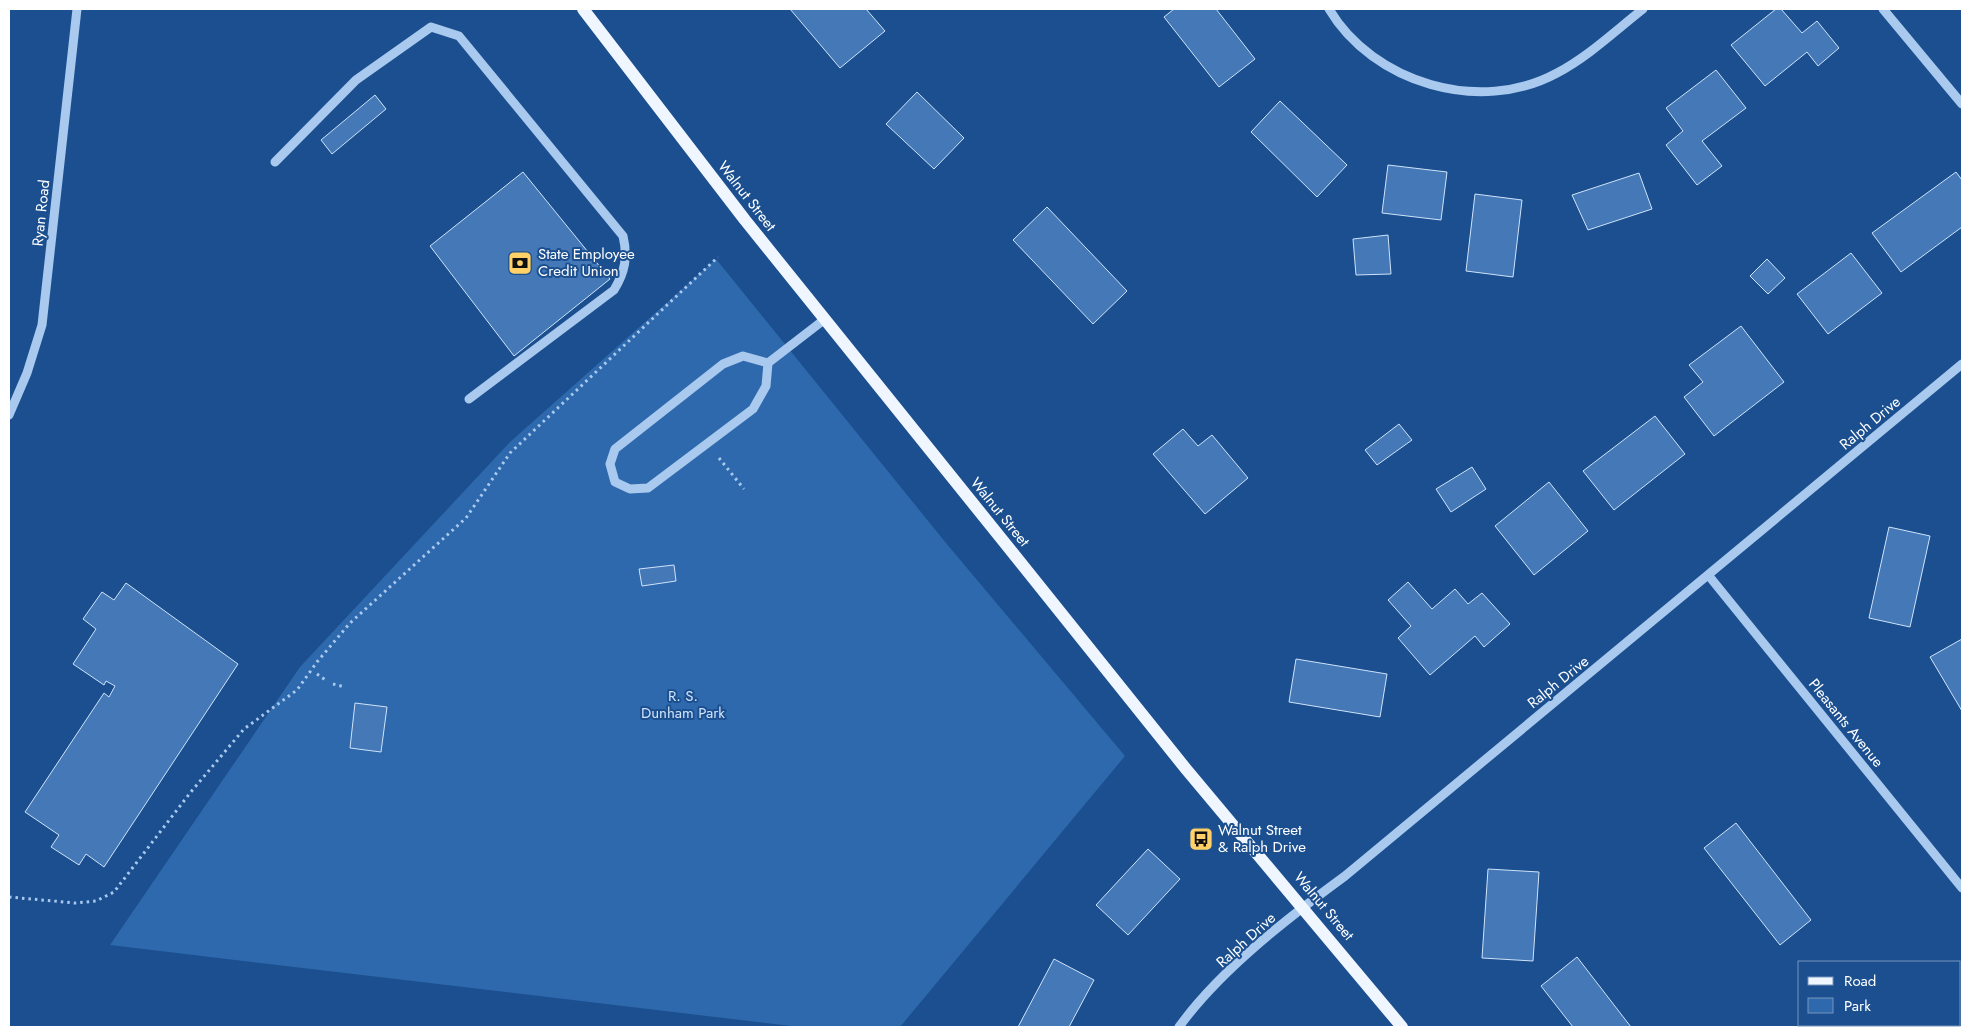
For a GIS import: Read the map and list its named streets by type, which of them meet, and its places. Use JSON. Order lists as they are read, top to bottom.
{
  "streets": {
    "main road": ["Walnut Street"],
    "street": ["Ryan Road", "Ralph Drive", "Pleasants Avenue"]
  },
  "crossings": [
    ["Walnut Street", "Ralph Drive"],
    ["Ralph Drive", "Pleasants Avenue"]
  ],
  "parks": ["R. S. Dunham Park"],
  "places": {
    "bank": ["State Employee Credit Union"],
    "bus stop": ["Walnut Street & Ralph Drive"]
  },
  "legend": ["Road", "Park"]
}
